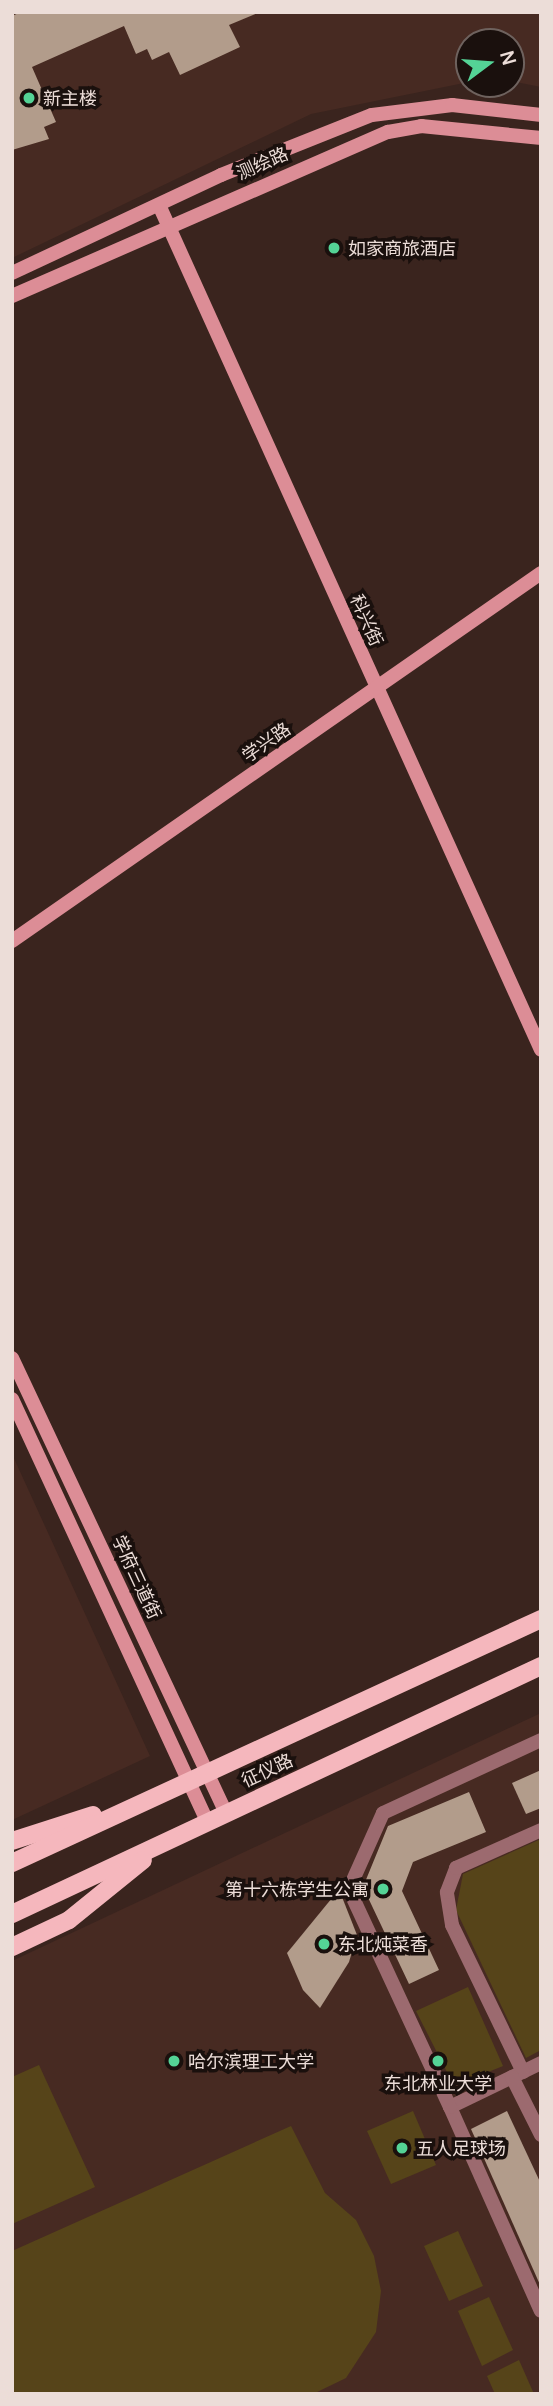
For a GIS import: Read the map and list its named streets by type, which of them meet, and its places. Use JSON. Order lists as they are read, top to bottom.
{
  "streets": {
    "main road": [
      "测绘路",
      "科兴街",
      "学兴路",
      "学府三道街",
      "征仪路"
    ]
  },
  "crossings": [
    ["测绘路", "科兴街"],
    ["科兴街", "学兴路"],
    ["学府三道街", "征仪路"]
  ],
  "places": [
    "新主楼",
    "如家商旅酒店",
    "第十六栋学生公寓",
    "东北炖菜香",
    "哈尔滨理工大学",
    "东北林业大学",
    "五人足球场"
  ],
  "north": "right"
}
